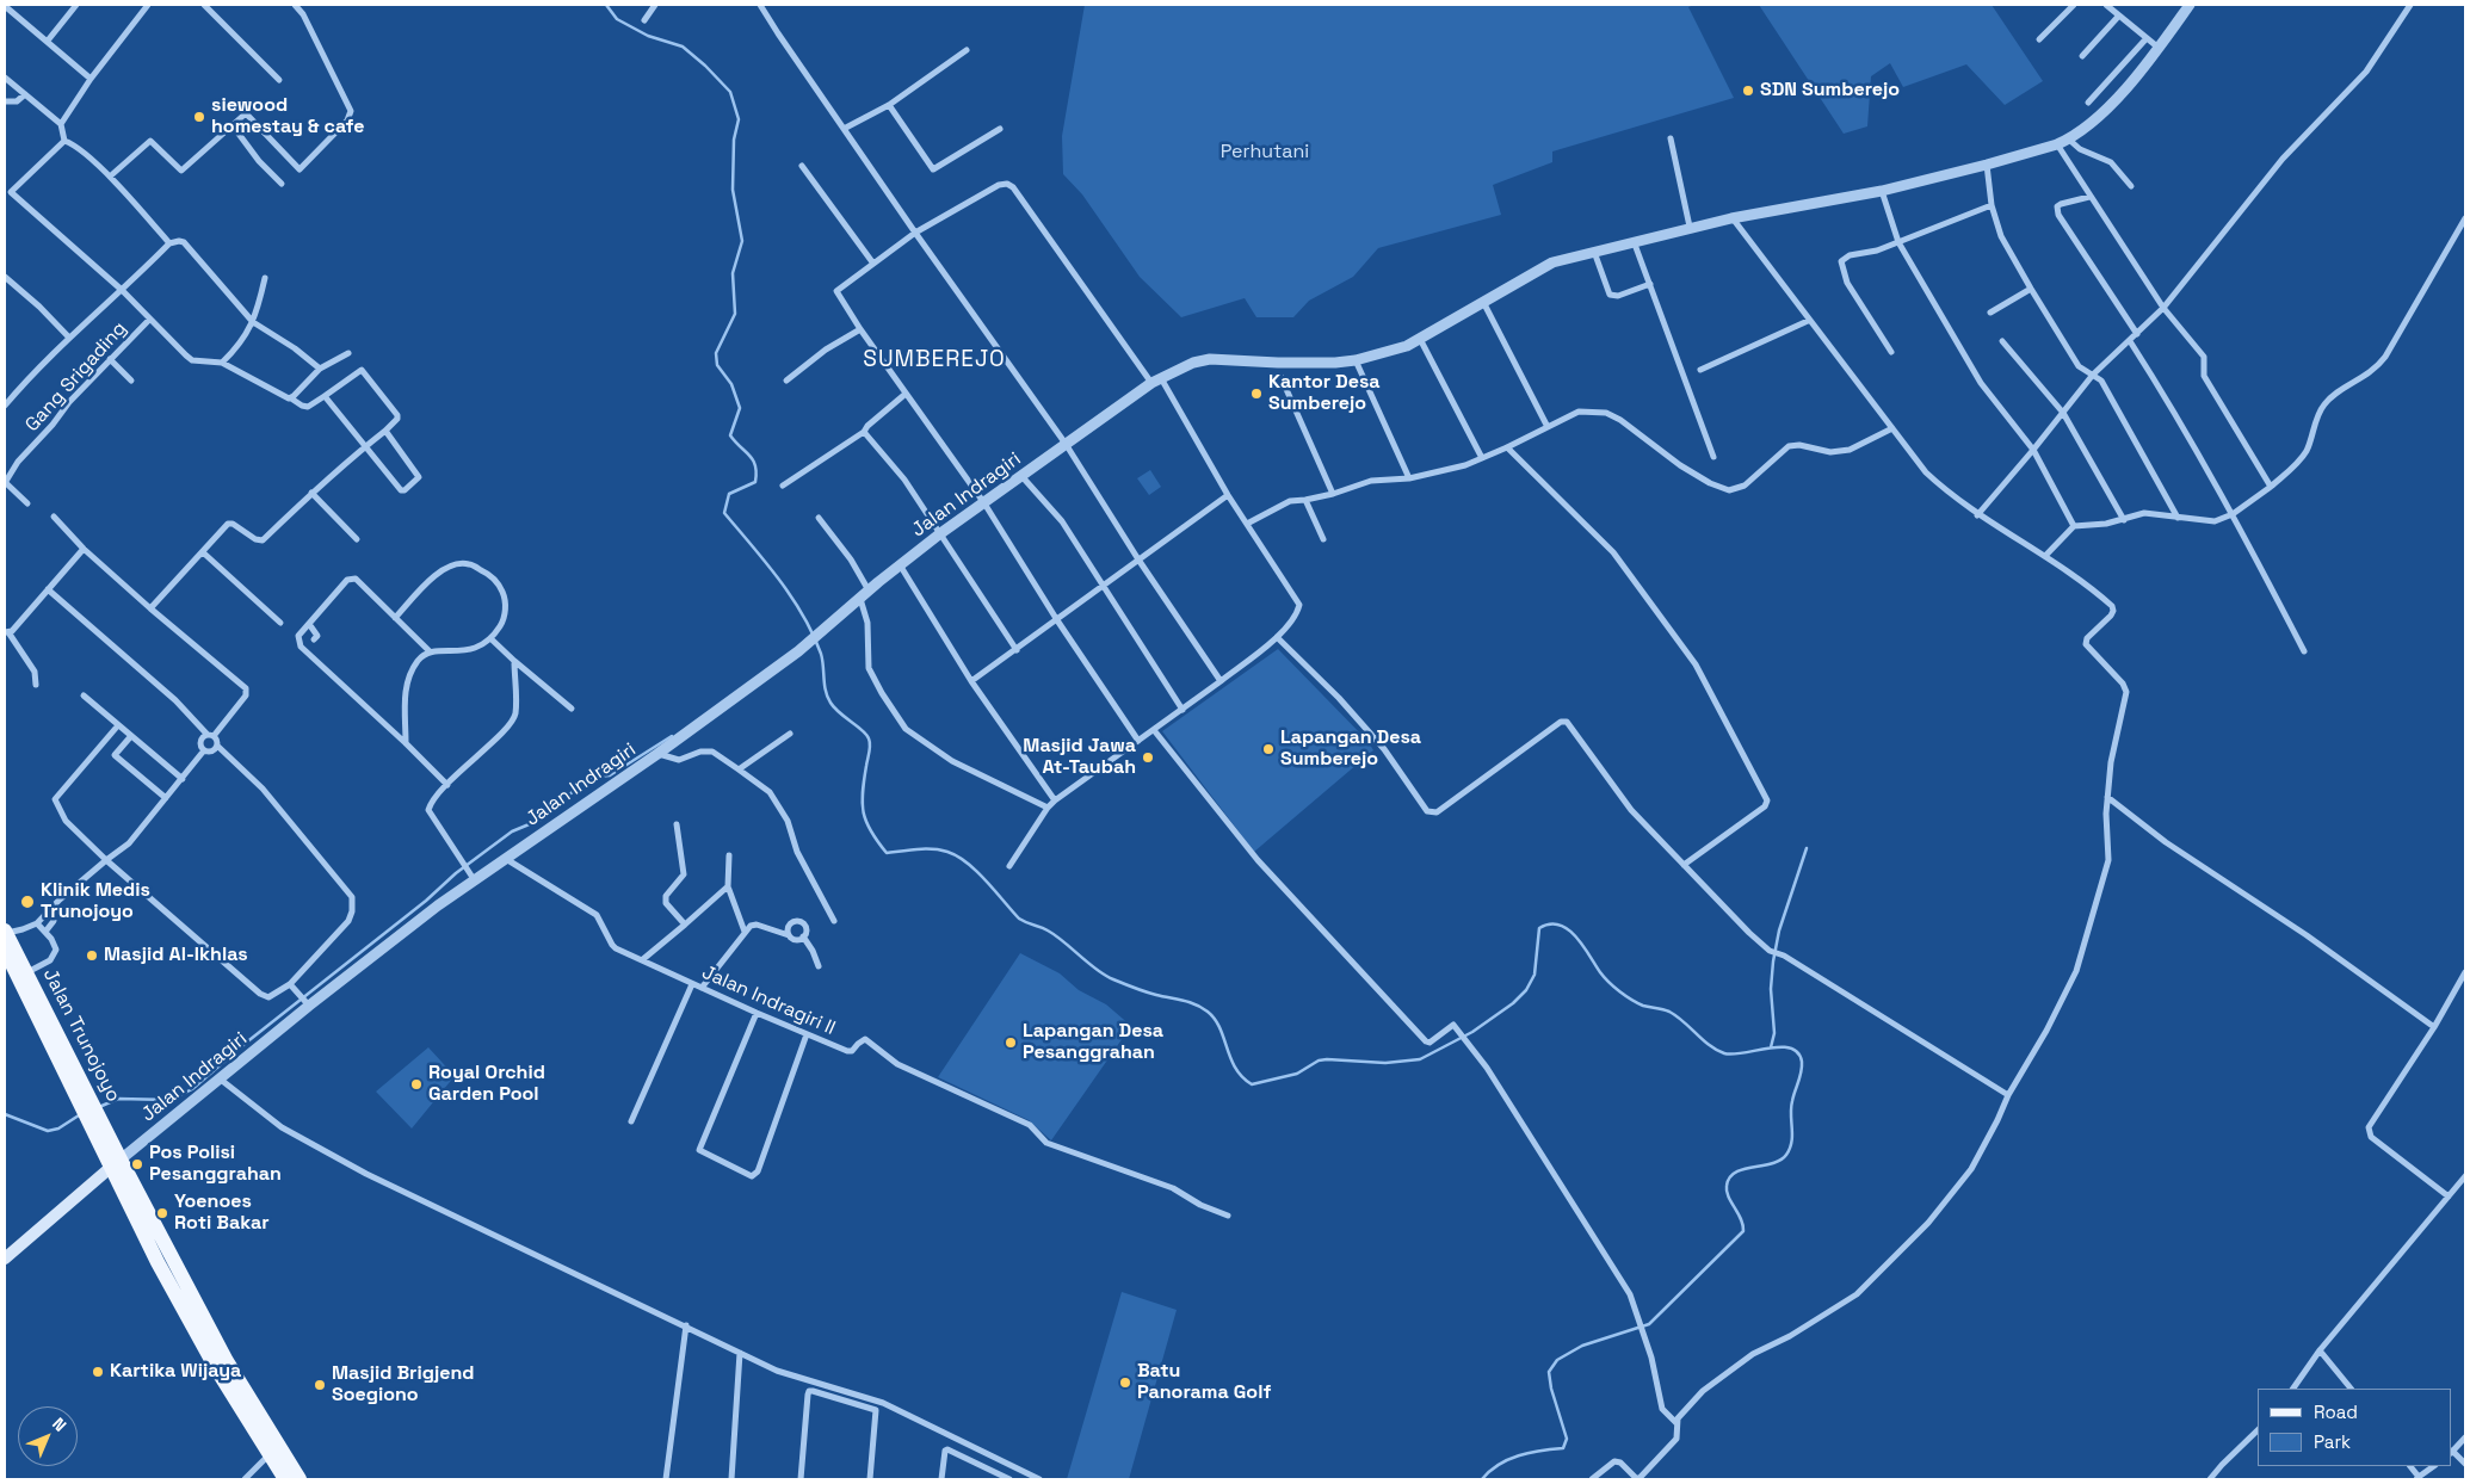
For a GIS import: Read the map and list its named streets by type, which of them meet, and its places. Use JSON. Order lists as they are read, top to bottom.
{
  "streets": {
    "main road": ["Jalan Trunojoyo"],
    "street": ["Gang Srigading", "Jalan Indragiri", "Jalan Indragiri II"]
  },
  "crossings": [
    ["Jalan Indragiri", "Jalan Indragiri II"],
    ["Jalan Indragiri", "Jalan Trunojoyo"]
  ],
  "districts": ["SUMBEREJO"],
  "parks": ["Perhutani"],
  "places": [
    "SDN Sumberejo",
    "siewood homestay & cafe",
    "Kantor Desa Sumberejo",
    "Lapangan Desa Sumberejo",
    "Masjid Jawa At-Taubah",
    "Klinik Medis Trunojoyo",
    "Masjid Al-Ikhlas",
    "Lapangan Desa Pesanggrahan",
    "Royal Orchid Garden Pool",
    "Pos Polisi Pesanggrahan",
    "Yoenoes Roti Bakar",
    "Kartika Wijaya",
    "Batu Panorama Golf",
    "Masjid Brigjend Soegiono"
  ],
  "legend": ["Road", "Park"],
  "north": "top right"
}
